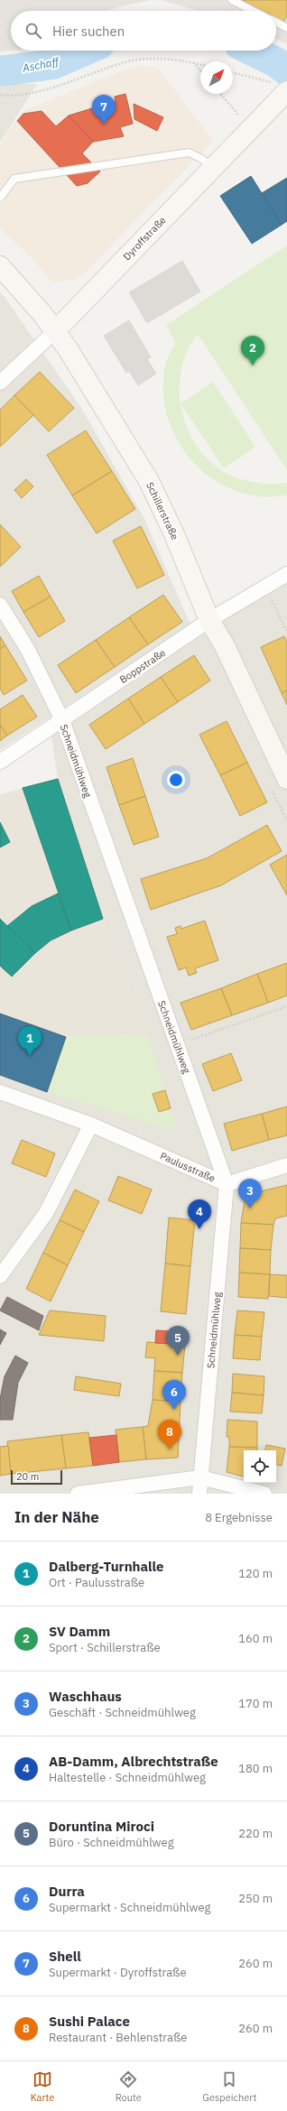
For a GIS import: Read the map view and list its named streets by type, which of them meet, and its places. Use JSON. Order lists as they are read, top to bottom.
{
  "streets": {
    "main road": ["Dyroffstraße", "Schillerstraße"],
    "street": ["Boppstraße", "Schneidmühlweg", "Paulusstraße"]
  },
  "crossings": [
    ["Dyroffstraße", "Schillerstraße"],
    ["Schillerstraße", "Boppstraße"],
    ["Boppstraße", "Schneidmühlweg"],
    ["Schneidmühlweg", "Paulusstraße"]
  ],
  "water": ["Aschaff"],
  "scale_bar": "20 m",
  "north": "top right",
  "page": {
    "search": "Hier suchen",
    "pins": [
      "7",
      "2",
      "1",
      "3",
      "4",
      "5",
      "6",
      "8"
    ],
    "scale": "20 m",
    "heading": ["In der Nähe", "8 Ergebnisse"],
    "list": [
      {
        "mark": "1",
        "name": "Dalberg-Turnhalle",
        "note": "Ort · Paulusstraße",
        "value": "120 m"
      },
      {
        "mark": "2",
        "name": "SV Damm",
        "note": "Sport · Schillerstraße",
        "value": "160 m"
      },
      {
        "mark": "3",
        "name": "Waschhaus",
        "note": "Geschäft · Schneidmühlweg",
        "value": "170 m"
      },
      {
        "mark": "4",
        "name": "AB-Damm, Albrechtstraße",
        "note": "Haltestelle · Schneidmühlweg",
        "value": "180 m"
      },
      {
        "mark": "5",
        "name": "Doruntina Miroci",
        "note": "Büro · Schneidmühlweg",
        "value": "220 m"
      },
      {
        "mark": "6",
        "name": "Durra",
        "note": "Supermarkt · Schneidmühlweg",
        "value": "250 m"
      },
      {
        "mark": "7",
        "name": "Shell",
        "note": "Supermarkt · Dyroffstraße",
        "value": "260 m"
      },
      {
        "mark": "8",
        "name": "Sushi Palace",
        "note": "Restaurant · Behlenstraße",
        "value": "260 m"
      }
    ],
    "nav": ["Karte", "Route", "Gespeichert"]
  }
}
